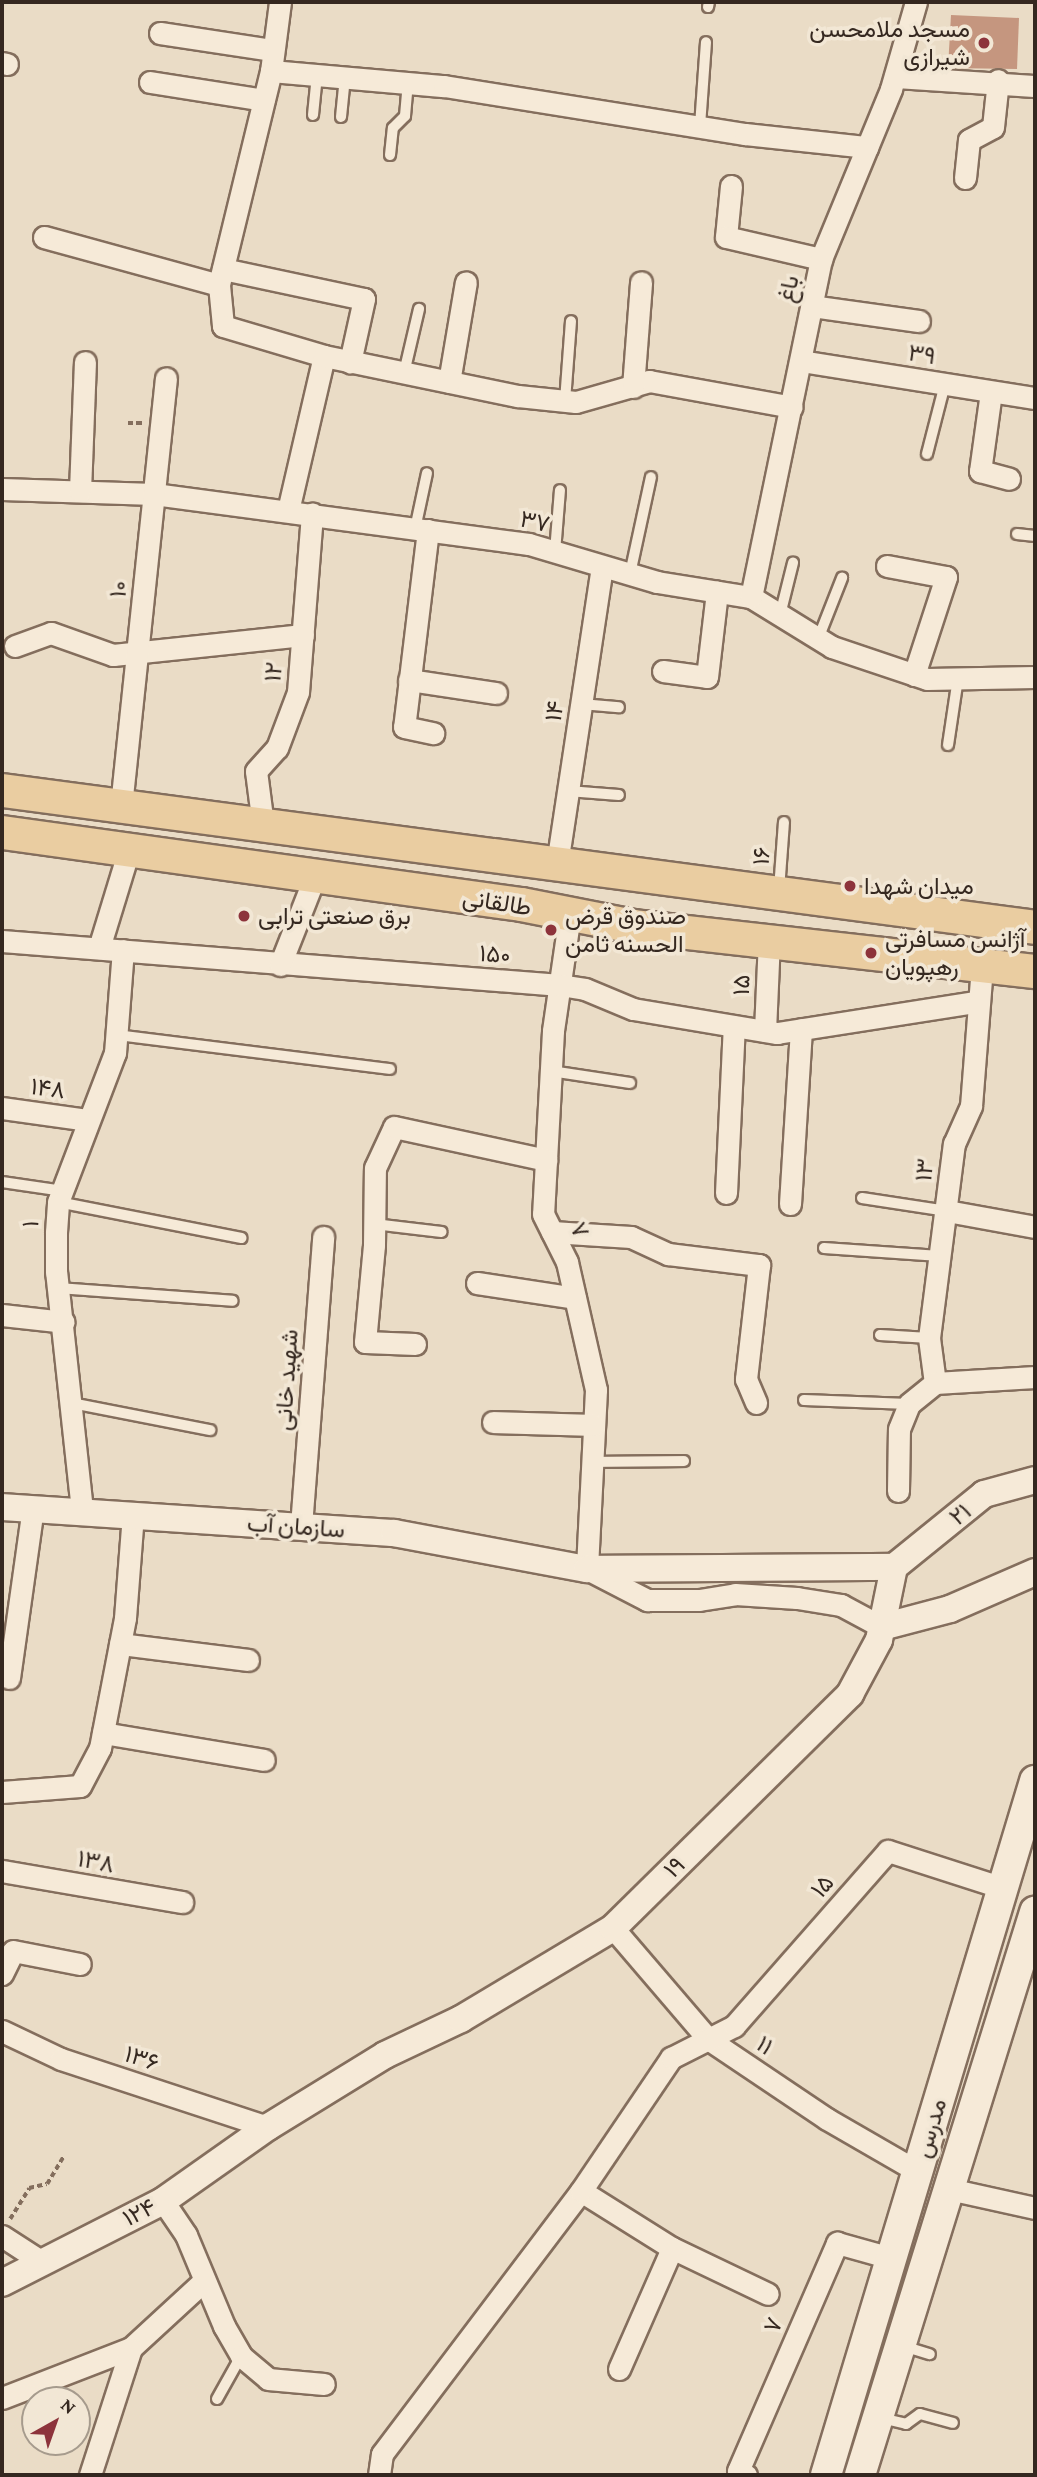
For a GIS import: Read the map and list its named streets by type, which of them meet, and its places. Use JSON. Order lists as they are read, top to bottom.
{
  "streets": {
    "main road": ["طالقانی", "مدرس"],
    "street": [
      "باغ",
      "۳۹",
      "۳۷",
      "۱۰",
      "۱۲",
      "۱۴",
      "۱۵۰",
      "۱۵",
      "۱۴۸",
      "۱۳",
      "۱",
      "۷",
      "شهید خانی",
      "۲۱",
      "سازمان آب",
      "۱۳۸",
      "۱۹",
      "۱۱",
      "۱۳۶",
      "۱۲۴"
    ],
    "lane": ["۱۶"]
  },
  "crossings": [
    ["باغ", "۳۹"],
    ["باغ", "۳۷"],
    ["۳۷", "۱۰"],
    ["۳۷", "۱۲"],
    ["۳۷", "۱۴"],
    ["۱۰", "طالقانی"],
    ["۱۲", "طالقانی"],
    ["۱۴", "طالقانی"],
    ["۱۶", "طالقانی"],
    ["طالقانی", "۱۵"],
    ["طالقانی", "۱۳"],
    ["طالقانی", "۷"],
    ["۱۵۰", "۱۵"],
    ["۱۵۰", "۱۳"],
    ["۱۵۰", "۱"],
    ["۱۵۰", "۷"],
    ["۱۵", "۱۱"],
    ["۱۵", "مدرس"],
    ["۱۴۸", "۱"],
    ["۱", "سازمان آب"],
    ["۷", "سازمان آب"],
    ["۷", "مدرس"],
    ["شهید خانی", "سازمان آب"],
    ["۲۱", "سازمان آب"],
    ["۲۱", "۱۹"],
    ["سازمان آب", "۱۹"],
    ["۱۹", "۱۱"],
    ["۱۹", "۱۳۶"],
    ["۱۹", "۱۲۴"],
    ["۱۱", "مدرس"],
    ["۱۳۶", "۱۲۴"]
  ],
  "places": [
    "مسجد ملامحسن شیرازی",
    "میدان شهدا",
    "برق صنعتی ترابی",
    "صندوق قرض الحسنه ثامن",
    "آژانس مسافرتی رهپویان"
  ],
  "north": "top right"
}
